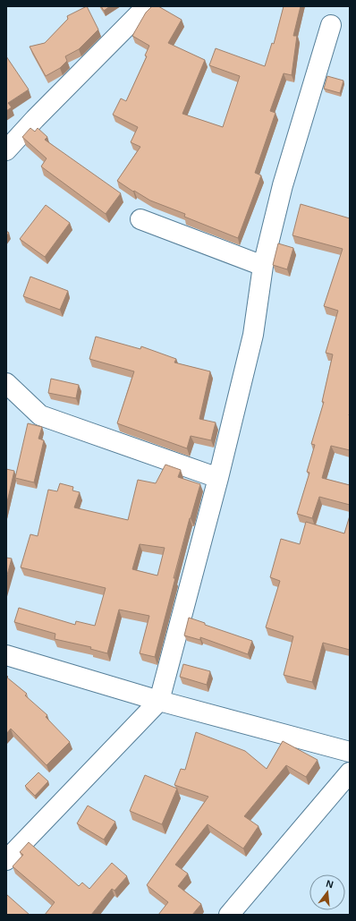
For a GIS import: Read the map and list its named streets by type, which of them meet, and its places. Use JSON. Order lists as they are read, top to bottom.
{
  "north": "top"
}
